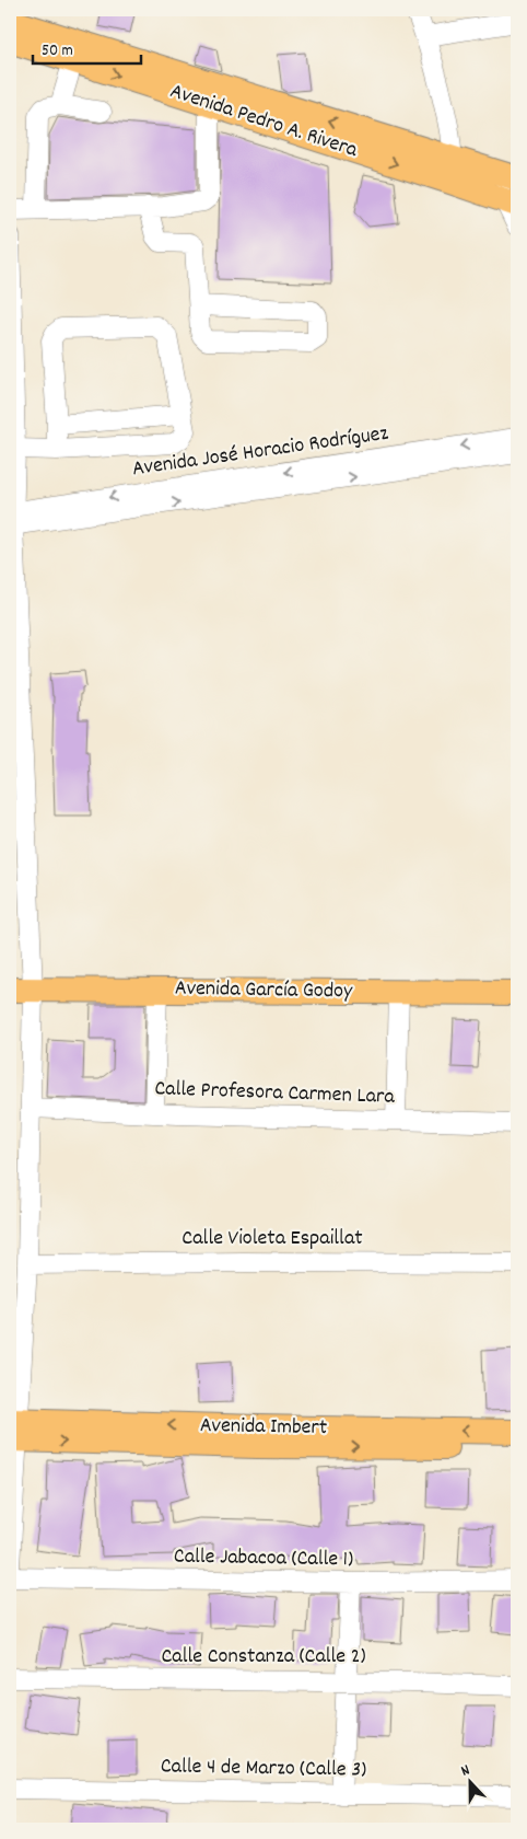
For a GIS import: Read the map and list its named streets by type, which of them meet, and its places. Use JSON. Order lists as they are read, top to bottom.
{
  "streets": {
    "main road": ["Avenida Pedro A. Rivera", "Avenida García Godoy", "Avenida Imbert"],
    "street": [
      "Avenida José Horacio Rodríguez",
      "Calle Profesora Carmen Lara",
      "Calle Violeta Espaillat",
      "Calle Jabacoa (Calle 1)",
      "Calle Constanza (Calle 2)",
      "Calle 4 de Marzo (Calle 3)"
    ]
  },
  "scale_bar": "50 m",
  "north": "top"
}
